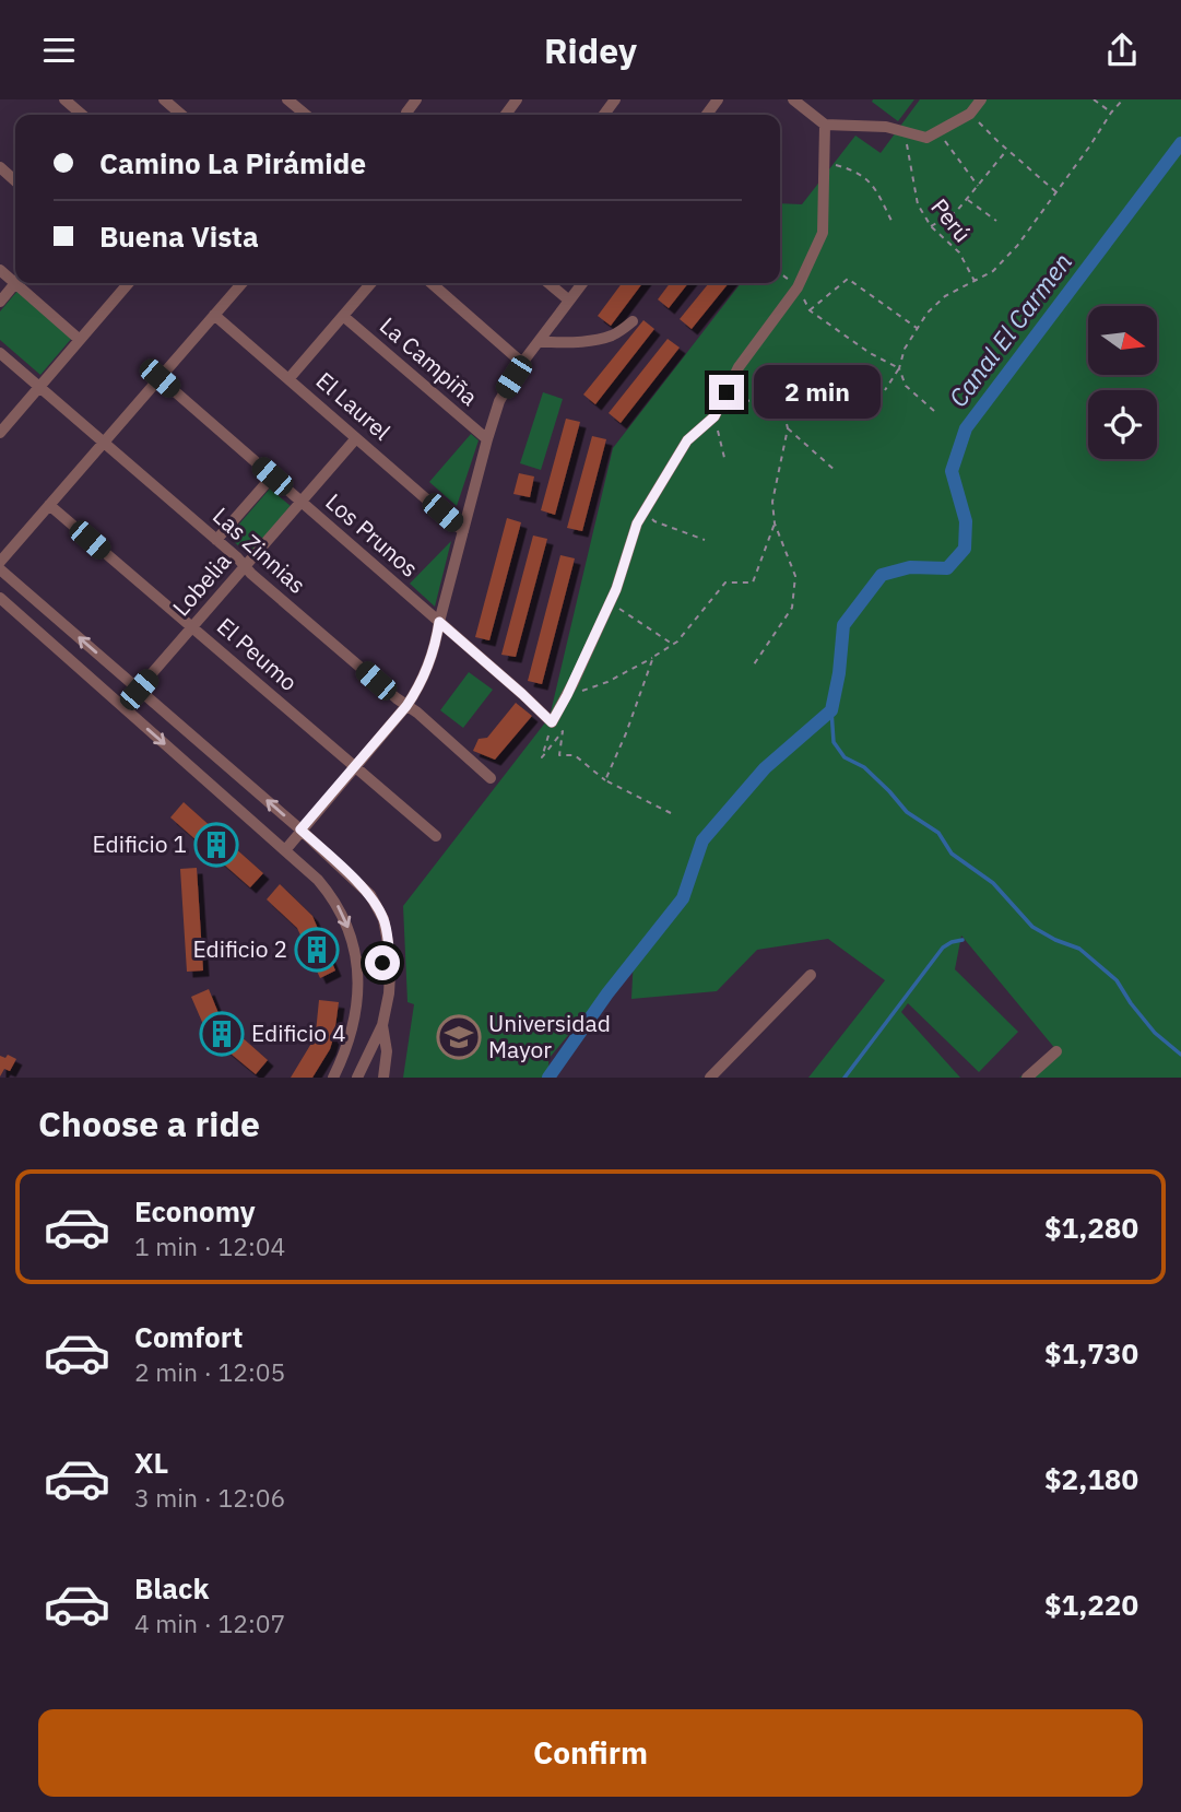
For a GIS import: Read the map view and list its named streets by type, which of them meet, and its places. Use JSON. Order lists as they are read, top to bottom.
{
  "streets": {
    "street": [
      "La Campiña",
      "El Laurel",
      "Los Prunos",
      "Las Zinnias",
      "Lobelia",
      "El Peumo"
    ],
    "path": ["Perú"]
  },
  "crossings": [
    ["El Laurel", "Lobelia"],
    ["Los Prunos", "Lobelia"],
    ["Las Zinnias", "Lobelia"],
    ["Lobelia", "El Peumo"]
  ],
  "water": ["Canal El Carmen"],
  "places": {
    "building": ["Edificio 1", "Edificio 2", "Edificio 4"],
    "school or university": ["Universidad Mayor"]
  },
  "north": "right",
  "page": {
    "header": "Ridey",
    "banner": ["Camino La Pirámide", "Buena Vista"],
    "bubble": "2 min",
    "heading": "Choose a ride",
    "list": [
      {
        "name": "Economy",
        "note": "1 min · 12:04",
        "value": "$1,280"
      },
      {
        "name": "Comfort",
        "note": "2 min · 12:05",
        "value": "$1,730"
      },
      {
        "name": "XL",
        "note": "3 min · 12:06",
        "value": "$2,180"
      },
      {
        "name": "Black",
        "note": "4 min · 12:07",
        "value": "$1,220"
      }
    ],
    "buttons": "Confirm"
  }
}
